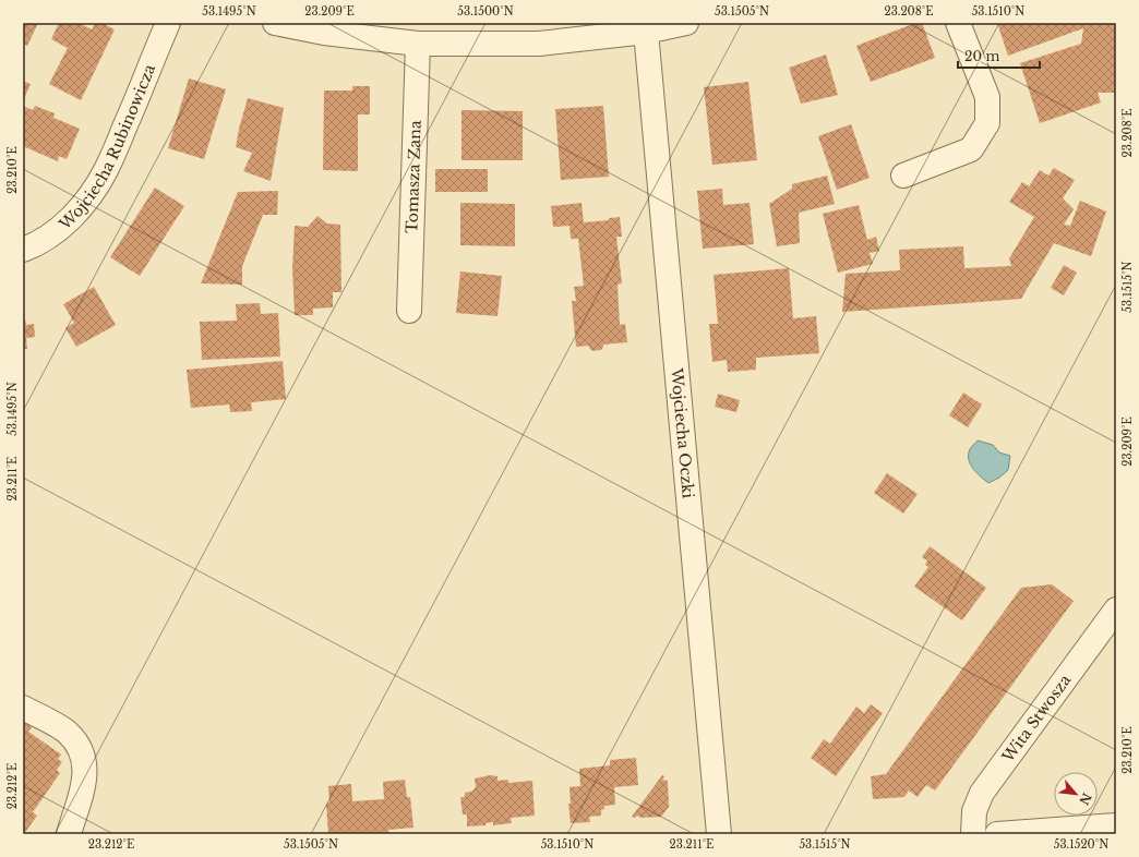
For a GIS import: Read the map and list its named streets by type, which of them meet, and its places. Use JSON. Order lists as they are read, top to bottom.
{
  "streets": {
    "street": [
      "Wojciecha Rubinowicza",
      "Tomasza Zana",
      "Wojciecha Oczki",
      "Wita Stwosza"
    ]
  },
  "scale_bar": "20 m",
  "north": "bottom right",
  "coordinates": [
    "53.1495°N",
    "23.209°E",
    "53.1500°N",
    "53.1505°N",
    "23.208°E",
    "53.1510°N",
    "23.210°E",
    "53.1515°N",
    "23.211°E",
    "23.212°E",
    "53.1520°N"
  ]
}
